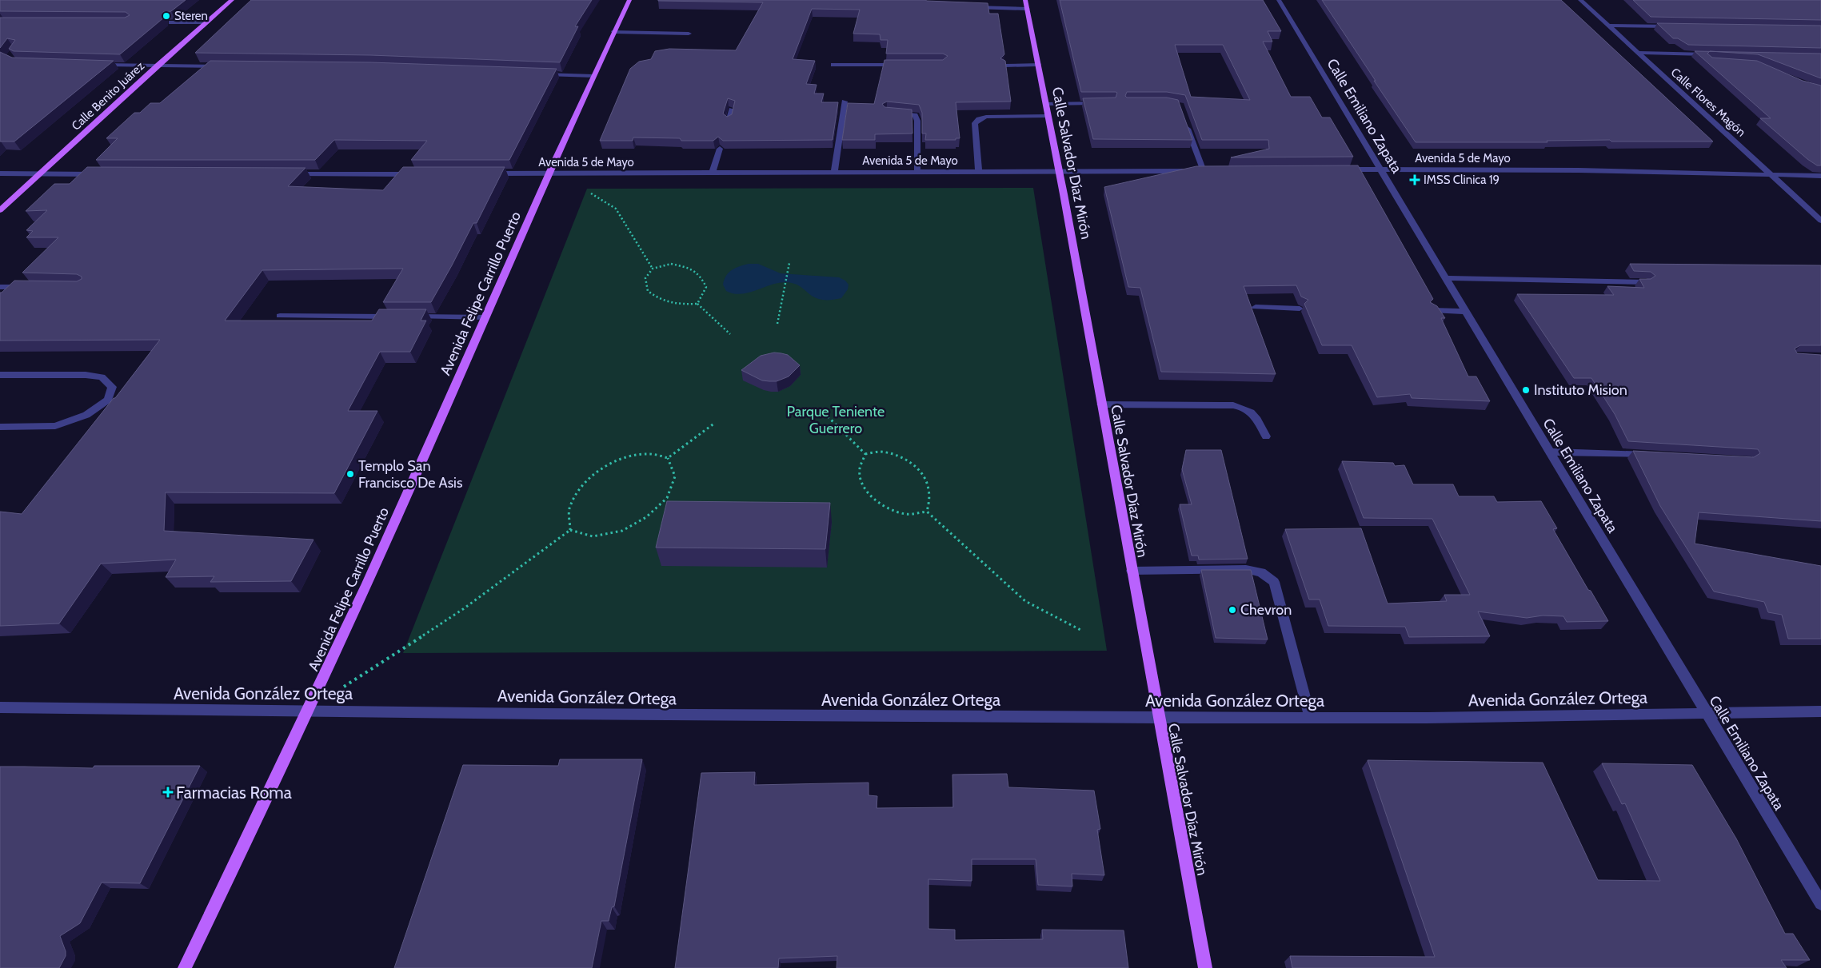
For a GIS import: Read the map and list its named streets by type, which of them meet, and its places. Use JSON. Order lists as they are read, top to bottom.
{
  "streets": {
    "main road": ["Calle Benito Juárez", "Calle Salvador Díaz Mirón", "Avenida Felipe Carrillo Puerto"],
    "street": [
      "Calle Flores Magón",
      "Calle Emiliano Zapata",
      "Avenida 5 de Mayo",
      "Avenida González Ortega"
    ]
  },
  "crossings": [
    ["Calle Flores Magón", "Avenida 5 de Mayo"],
    ["Calle Emiliano Zapata", "Avenida 5 de Mayo"],
    ["Calle Emiliano Zapata", "Avenida González Ortega"],
    ["Avenida 5 de Mayo", "Calle Salvador Díaz Mirón"],
    ["Avenida 5 de Mayo", "Avenida Felipe Carrillo Puerto"],
    ["Calle Salvador Díaz Mirón", "Avenida González Ortega"],
    ["Avenida Felipe Carrillo Puerto", "Avenida González Ortega"]
  ],
  "parks": ["Parque Teniente Guerrero"],
  "places": {
    "other": [
      "Steren",
      "Instituto Mision",
      "Templo San Francisco De Asis",
      "Chevron"
    ],
    "health": ["IMSS Clinica 19", "Farmacias Roma"]
  }
}
